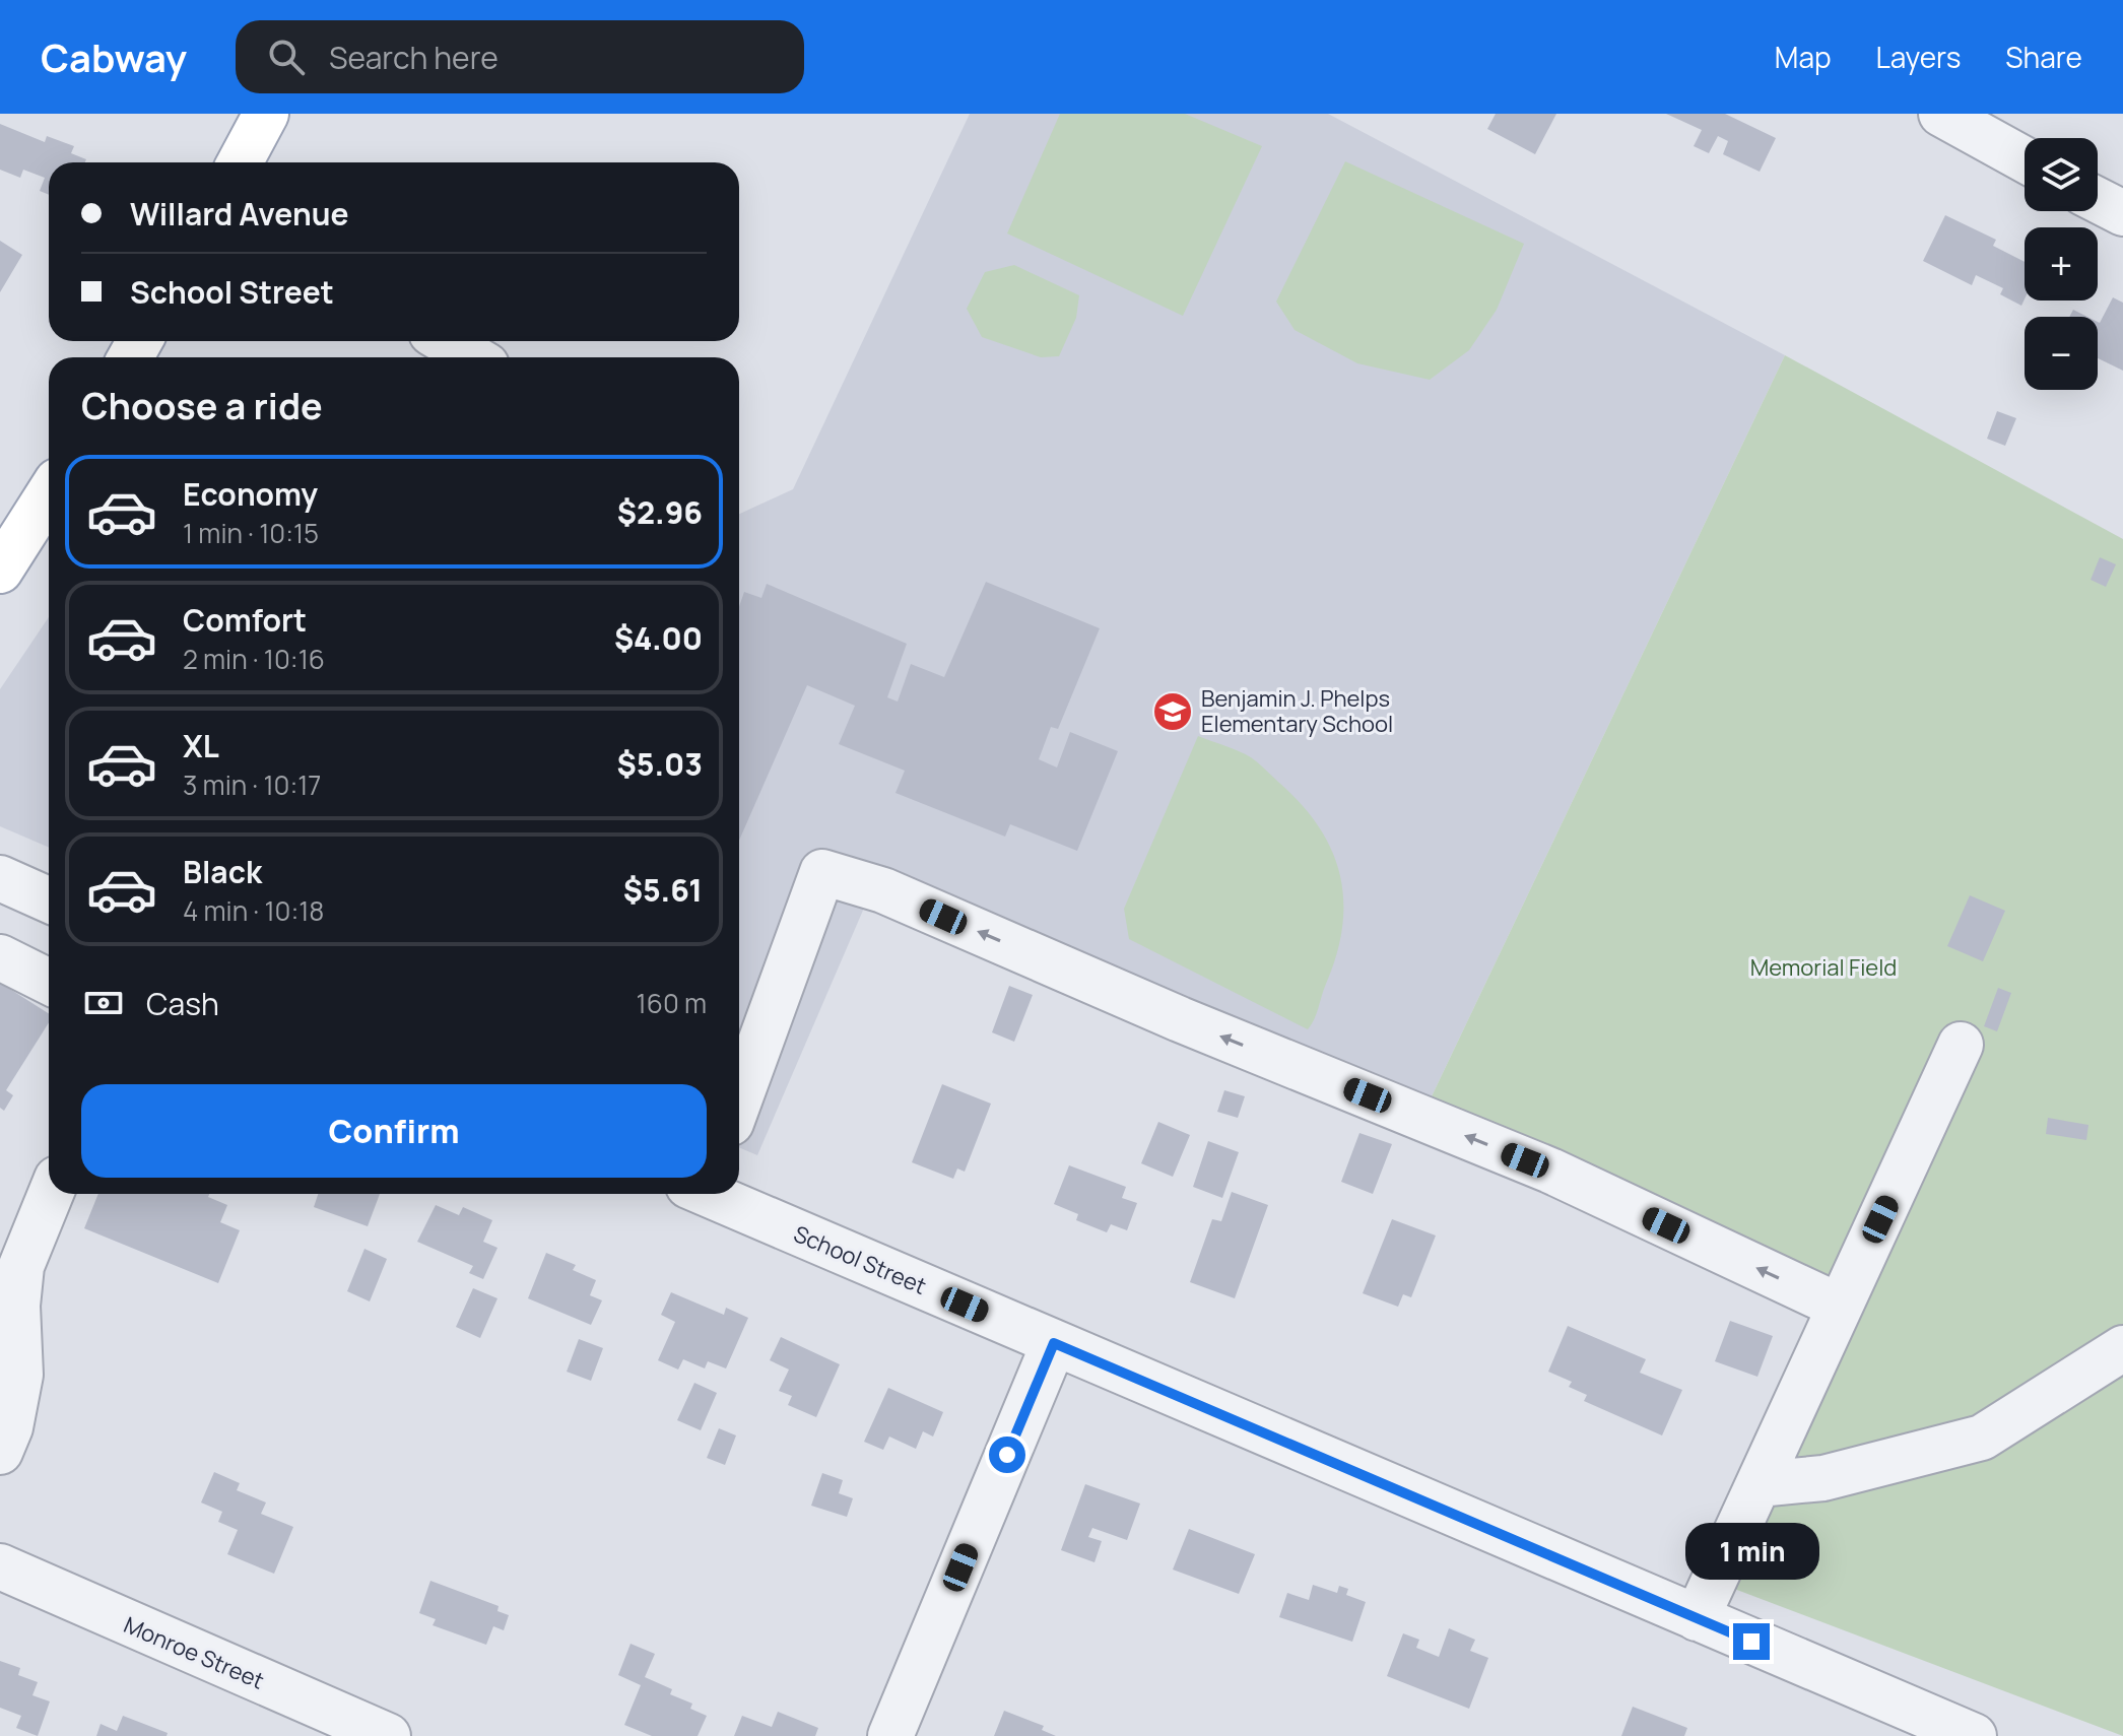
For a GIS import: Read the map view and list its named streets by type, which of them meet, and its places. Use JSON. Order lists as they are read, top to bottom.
{
  "streets": {
    "street": ["School Street", "Monroe Street"]
  },
  "parks": ["Memorial Field"],
  "places": {
    "school or university": ["Benjamin J. Phelps Elementary School"]
  },
  "page": {
    "header": "Cabway",
    "search": "Search here",
    "nav": ["Map", "Layers", "Share"],
    "map_buttons": ["+", "−"],
    "banner": ["Willard Avenue", "School Street"],
    "heading": "Choose a ride",
    "list": [
      {
        "name": "Economy",
        "note": "1 min · 10:15",
        "value": "$2.96"
      },
      {
        "name": "Comfort",
        "note": "2 min · 10:16",
        "value": "$4.00"
      },
      {
        "name": "XL",
        "note": "3 min · 10:17",
        "value": "$5.03"
      },
      {
        "name": "Black",
        "note": "4 min · 10:18",
        "value": "$5.61"
      }
    ],
    "pay": ["Cash", "160 m"],
    "buttons": "Confirm",
    "bubble": "1 min"
  }
}
